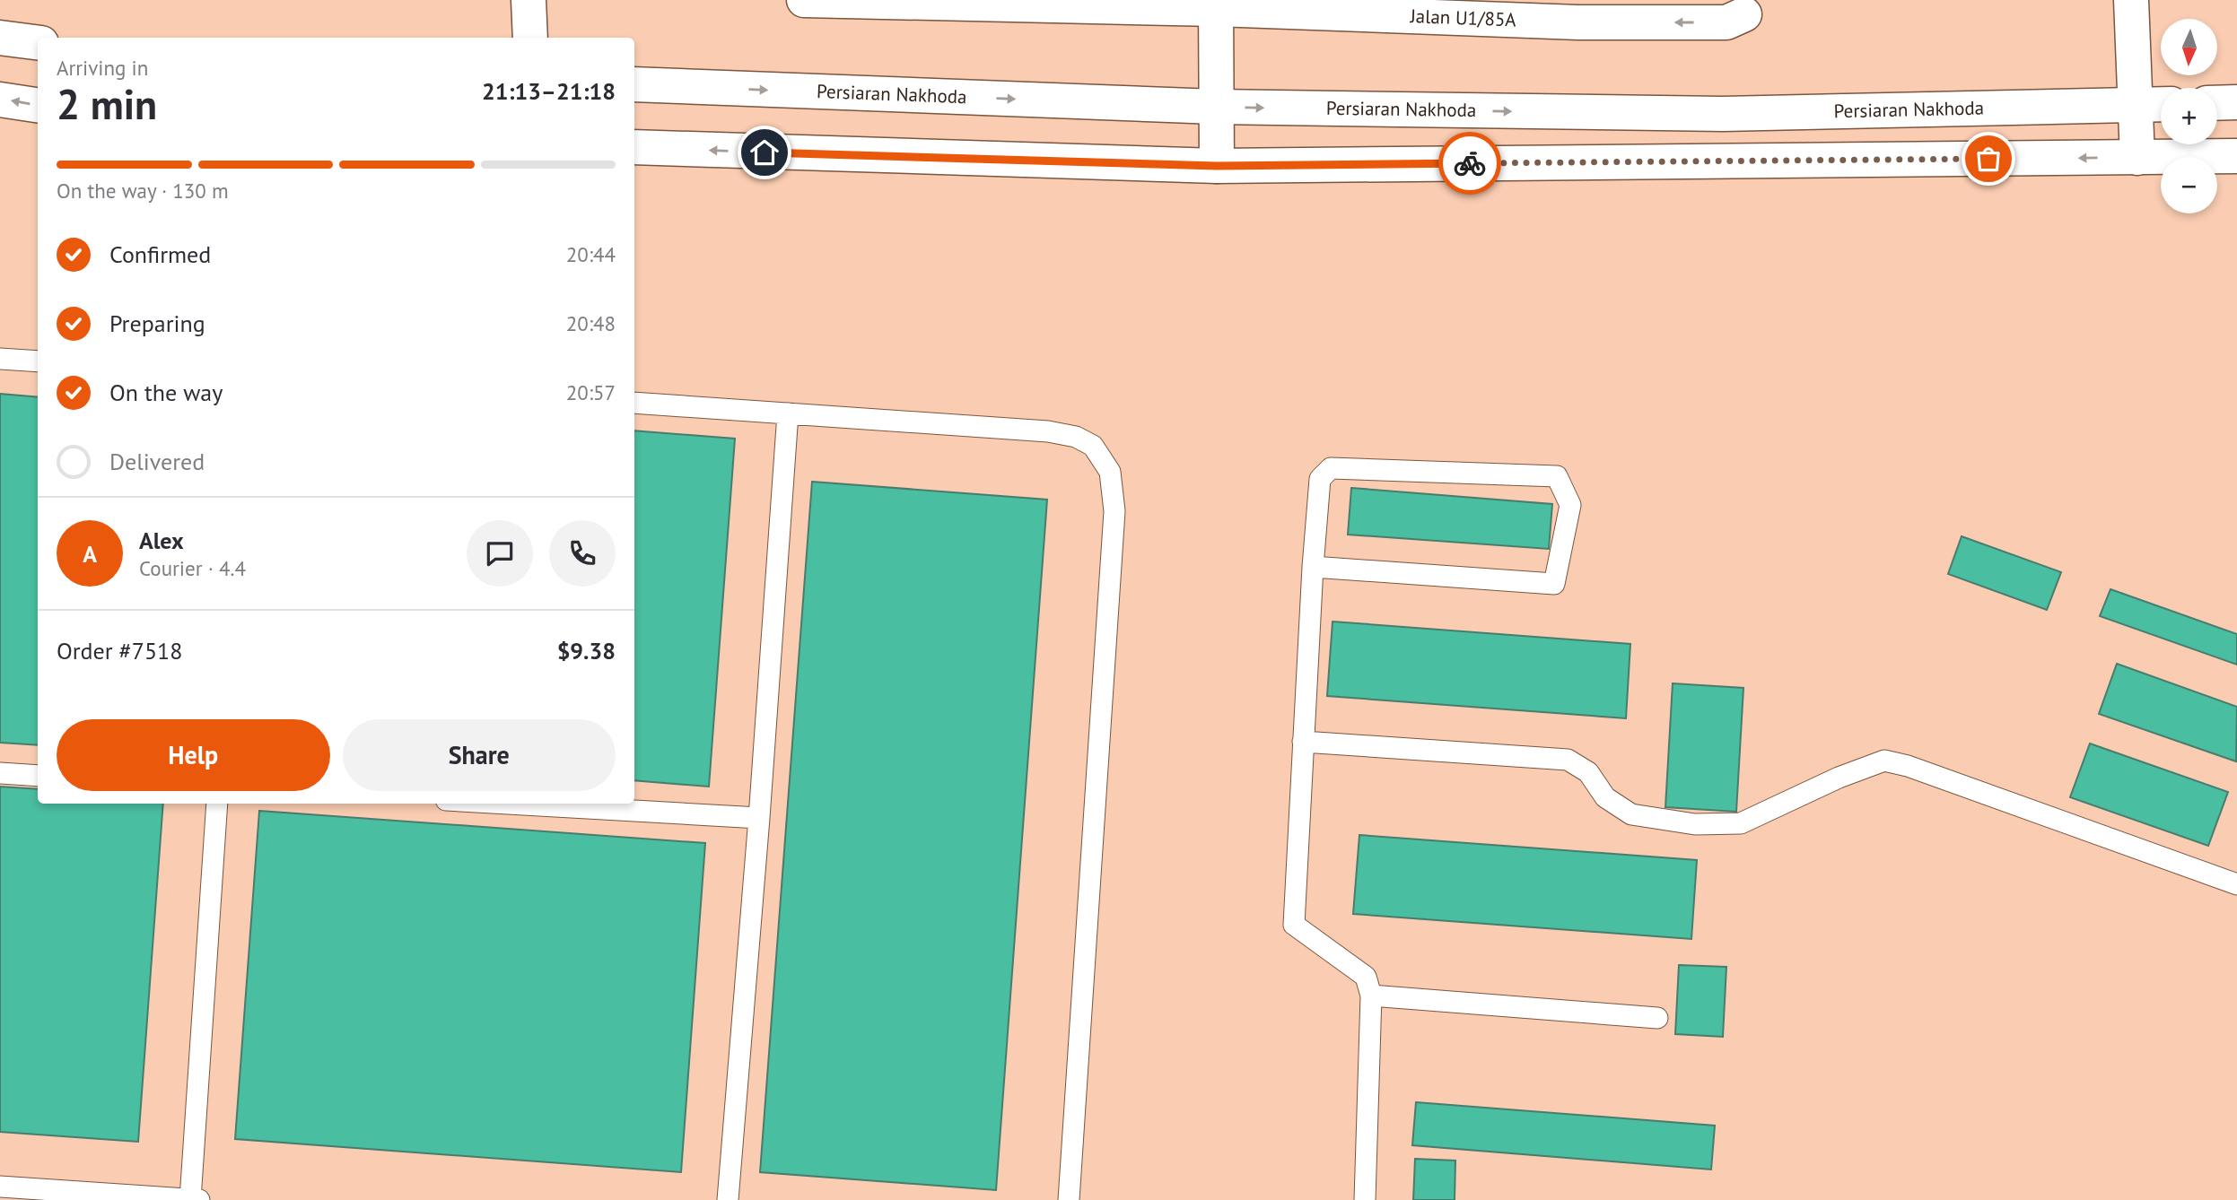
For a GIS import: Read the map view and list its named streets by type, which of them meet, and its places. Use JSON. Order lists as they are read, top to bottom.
{
  "streets": {
    "street": ["Jalan U1/85A", "Persiaran Nakhoda"]
  },
  "north": "bottom",
  "page": {
    "map_buttons": ["+", "−"],
    "heading": ["2 min", "Arriving in", "21:13–21:18"],
    "panel": [
      "Alex",
      "Courier · 4.4",
      "Order #7518",
      "$9.38"
    ],
    "bar": "On the way · 130 m",
    "list": [
      ["Confirmed", "20:44"],
      ["Preparing", "20:48"],
      ["On the way", "20:57"],
      "Delivered"
    ],
    "round": "A",
    "buttons": ["Help", "Share"]
  }
}
